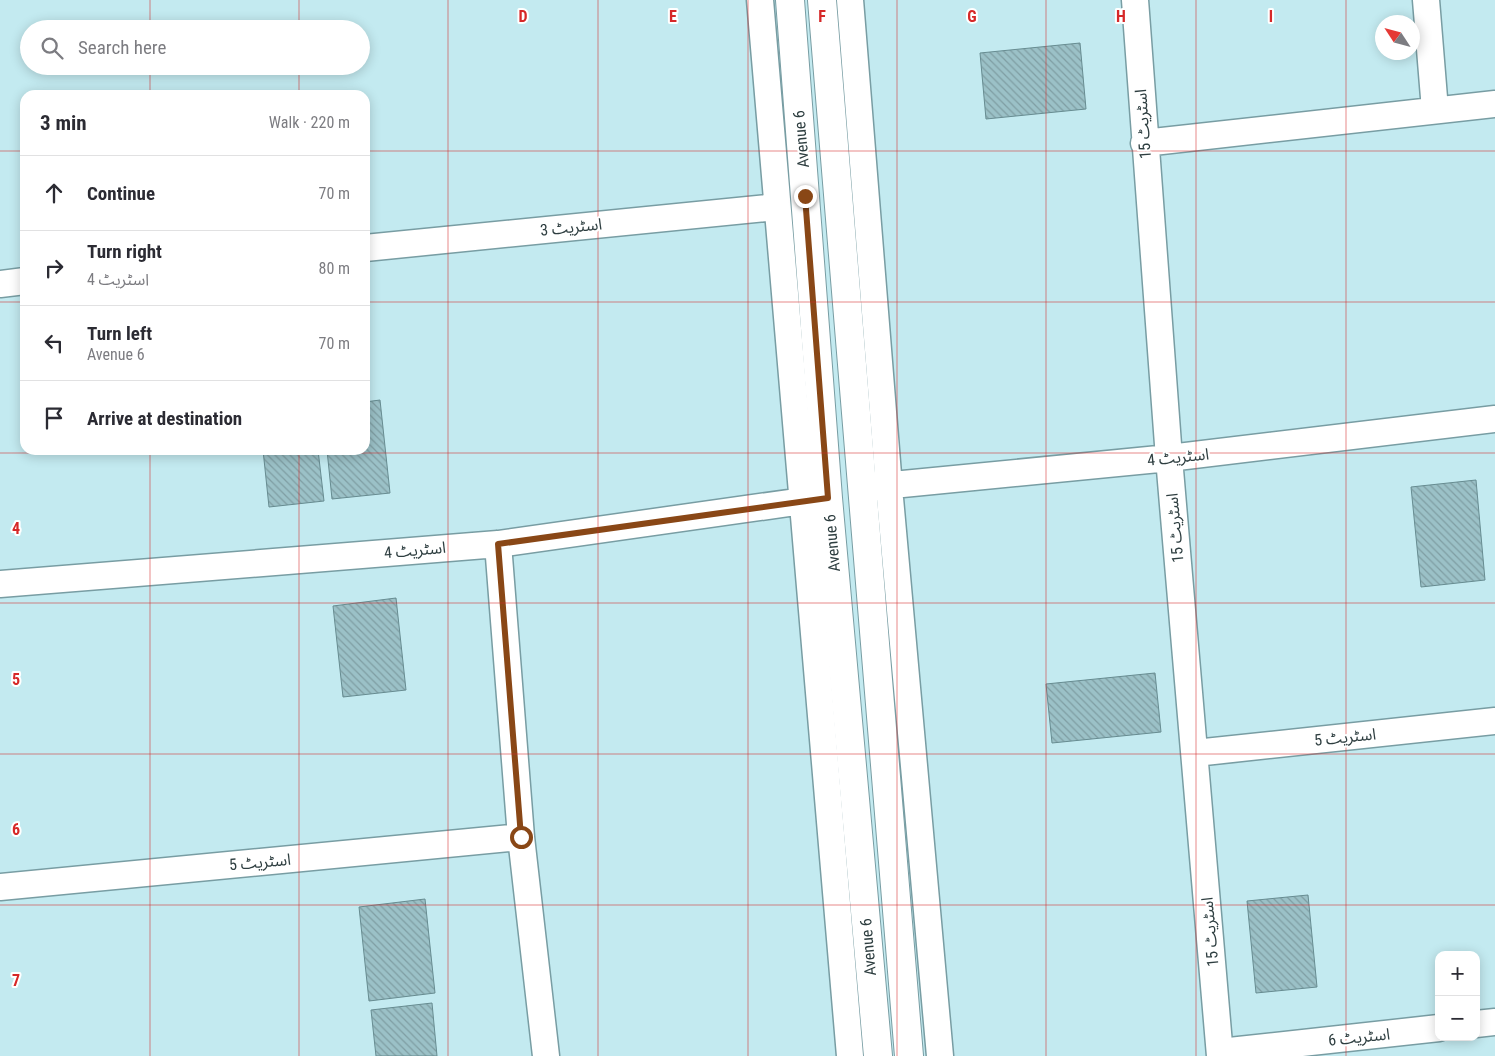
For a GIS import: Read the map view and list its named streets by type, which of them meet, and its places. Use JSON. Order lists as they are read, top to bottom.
{
  "streets": {
    "main road": ["Avenue 6"],
    "street": [
      "اسٹریٹ 15",
      "اسٹریٹ 3",
      "اسٹریٹ 4",
      "اسٹریٹ 5",
      "اسٹریٹ 6"
    ]
  },
  "crossings": [
    ["اسٹریٹ 15", "اسٹریٹ 4"],
    ["اسٹریٹ 15", "اسٹریٹ 5"],
    ["اسٹریٹ 15", "اسٹریٹ 6"],
    ["Avenue 6", "اسٹریٹ 4"]
  ],
  "north": "top left",
  "page": {
    "search": "Search here",
    "heading": ["3 min", "Walk · 220 m"],
    "list": [
      ["Continue", "70 m"],
      ["Turn right", "اسٹریٹ 4", "80 m"],
      ["Turn left", "Avenue 6", "70 m"],
      "Arrive at destination"
    ],
    "map_buttons": ["+", "−"]
  },
  "grid": {
    "columns": [
      "D",
      "E",
      "F",
      "G",
      "H",
      "I"
    ],
    "rows": [
      "4",
      "5",
      "6",
      "7"
    ]
  }
}
